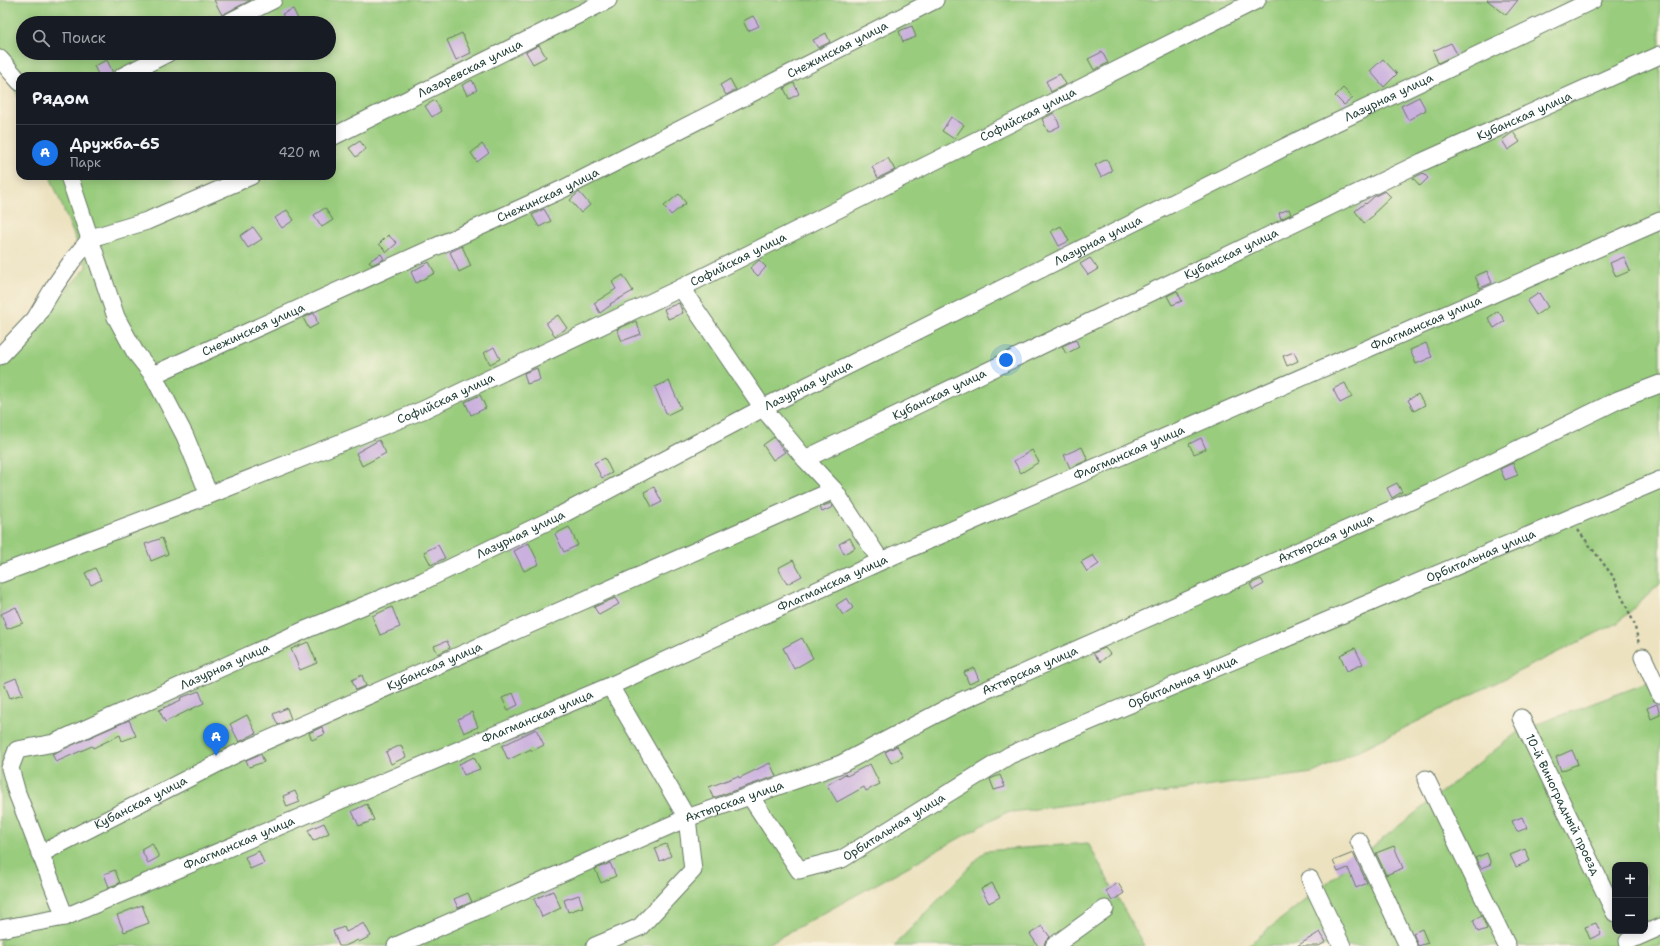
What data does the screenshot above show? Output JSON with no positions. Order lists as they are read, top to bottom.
{
  "streets": {
    "lane": [
      "Снежинская улица",
      "Лазаревская улица",
      "Лазурная улица",
      "Софийская улица",
      "Кубанская улица",
      "Флагманская улица",
      "Ахтырская улица",
      "Орбитальная улица",
      "10-й Виноградный проезд"
    ]
  },
  "crossings": [
    ["Лазурная улица", "Кубанская улица"],
    ["Ахтырская улица", "Орбитальная улица"]
  ],
  "page": {
    "search": "Поиск",
    "heading": "Рядом",
    "list": [
      {
        "mark": "A",
        "name": "Дружба-65",
        "note": "Парк",
        "value": "420 m"
      }
    ],
    "pins": "A",
    "map_buttons": ["+", "−"]
  }
}
